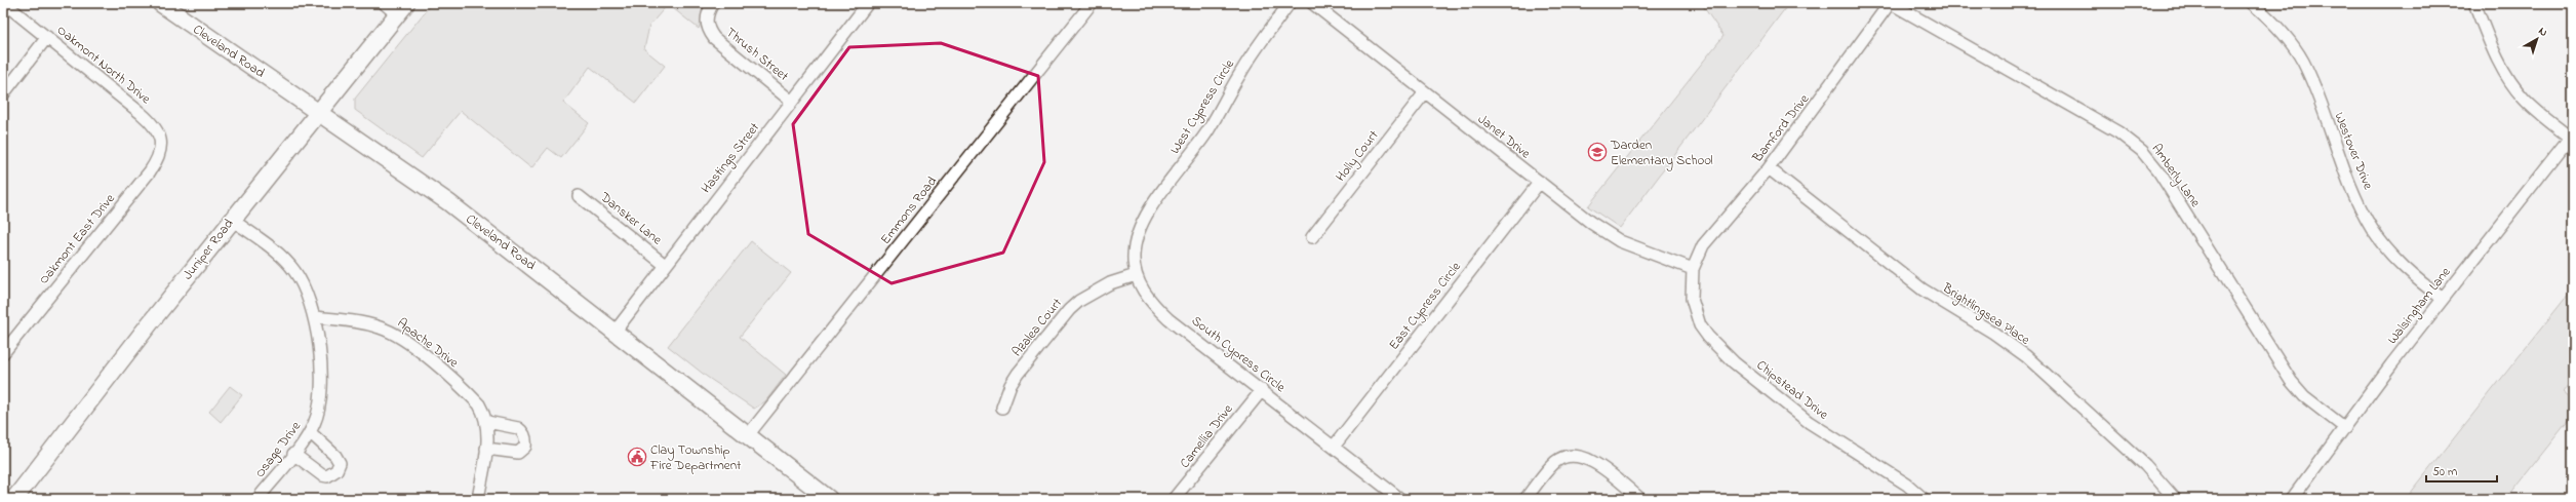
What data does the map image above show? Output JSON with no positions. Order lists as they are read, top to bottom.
{
  "streets": {
    "main road": ["Cleveland Road", "Juniper Road"],
    "street": [
      "Thrush Street",
      "Oakmont North Drive",
      "West Cypress Circle",
      "Bamford Drive",
      "Janet Drive",
      "Westover Drive",
      "Holly Court",
      "Hastings Street",
      "Amberly Lane",
      "Emmons Road",
      "Dansker Lane",
      "Oakmont East Drive",
      "East Cypress Circle",
      "Walsingham Lane",
      "Brightlingsea Place",
      "Azalea Court",
      "Apache Drive",
      "South Cypress Circle",
      "Chipstead Drive",
      "Camellia Drive",
      "Osage Drive"
    ]
  },
  "crossings": [
    ["Cleveland Road", "Hastings Street"],
    ["Cleveland Road", "Emmons Road"],
    ["Cleveland Road", "Juniper Road"],
    ["Thrush Street", "Hastings Street"],
    ["Oakmont North Drive", "Oakmont East Drive"],
    ["West Cypress Circle", "Azalea Court"],
    ["West Cypress Circle", "South Cypress Circle"],
    ["Bamford Drive", "Janet Drive"],
    ["Bamford Drive", "Amberly Lane"],
    ["Bamford Drive", "Brightlingsea Place"],
    ["Bamford Drive", "Chipstead Drive"],
    ["Janet Drive", "Holly Court"],
    ["Janet Drive", "East Cypress Circle"],
    ["Janet Drive", "Chipstead Drive"],
    ["Westover Drive", "Walsingham Lane"],
    ["Hastings Street", "Dansker Lane"],
    ["Amberly Lane", "Walsingham Lane"],
    ["East Cypress Circle", "South Cypress Circle"],
    ["Azalea Court", "South Cypress Circle"],
    ["Apache Drive", "Osage Drive"],
    ["South Cypress Circle", "Camellia Drive"]
  ],
  "places": {
    "school or university": ["Darden Elementary School"],
    "public building": ["Clay Township Fire Department"]
  },
  "scale_bar": "50 m",
  "north": "top right"
}
